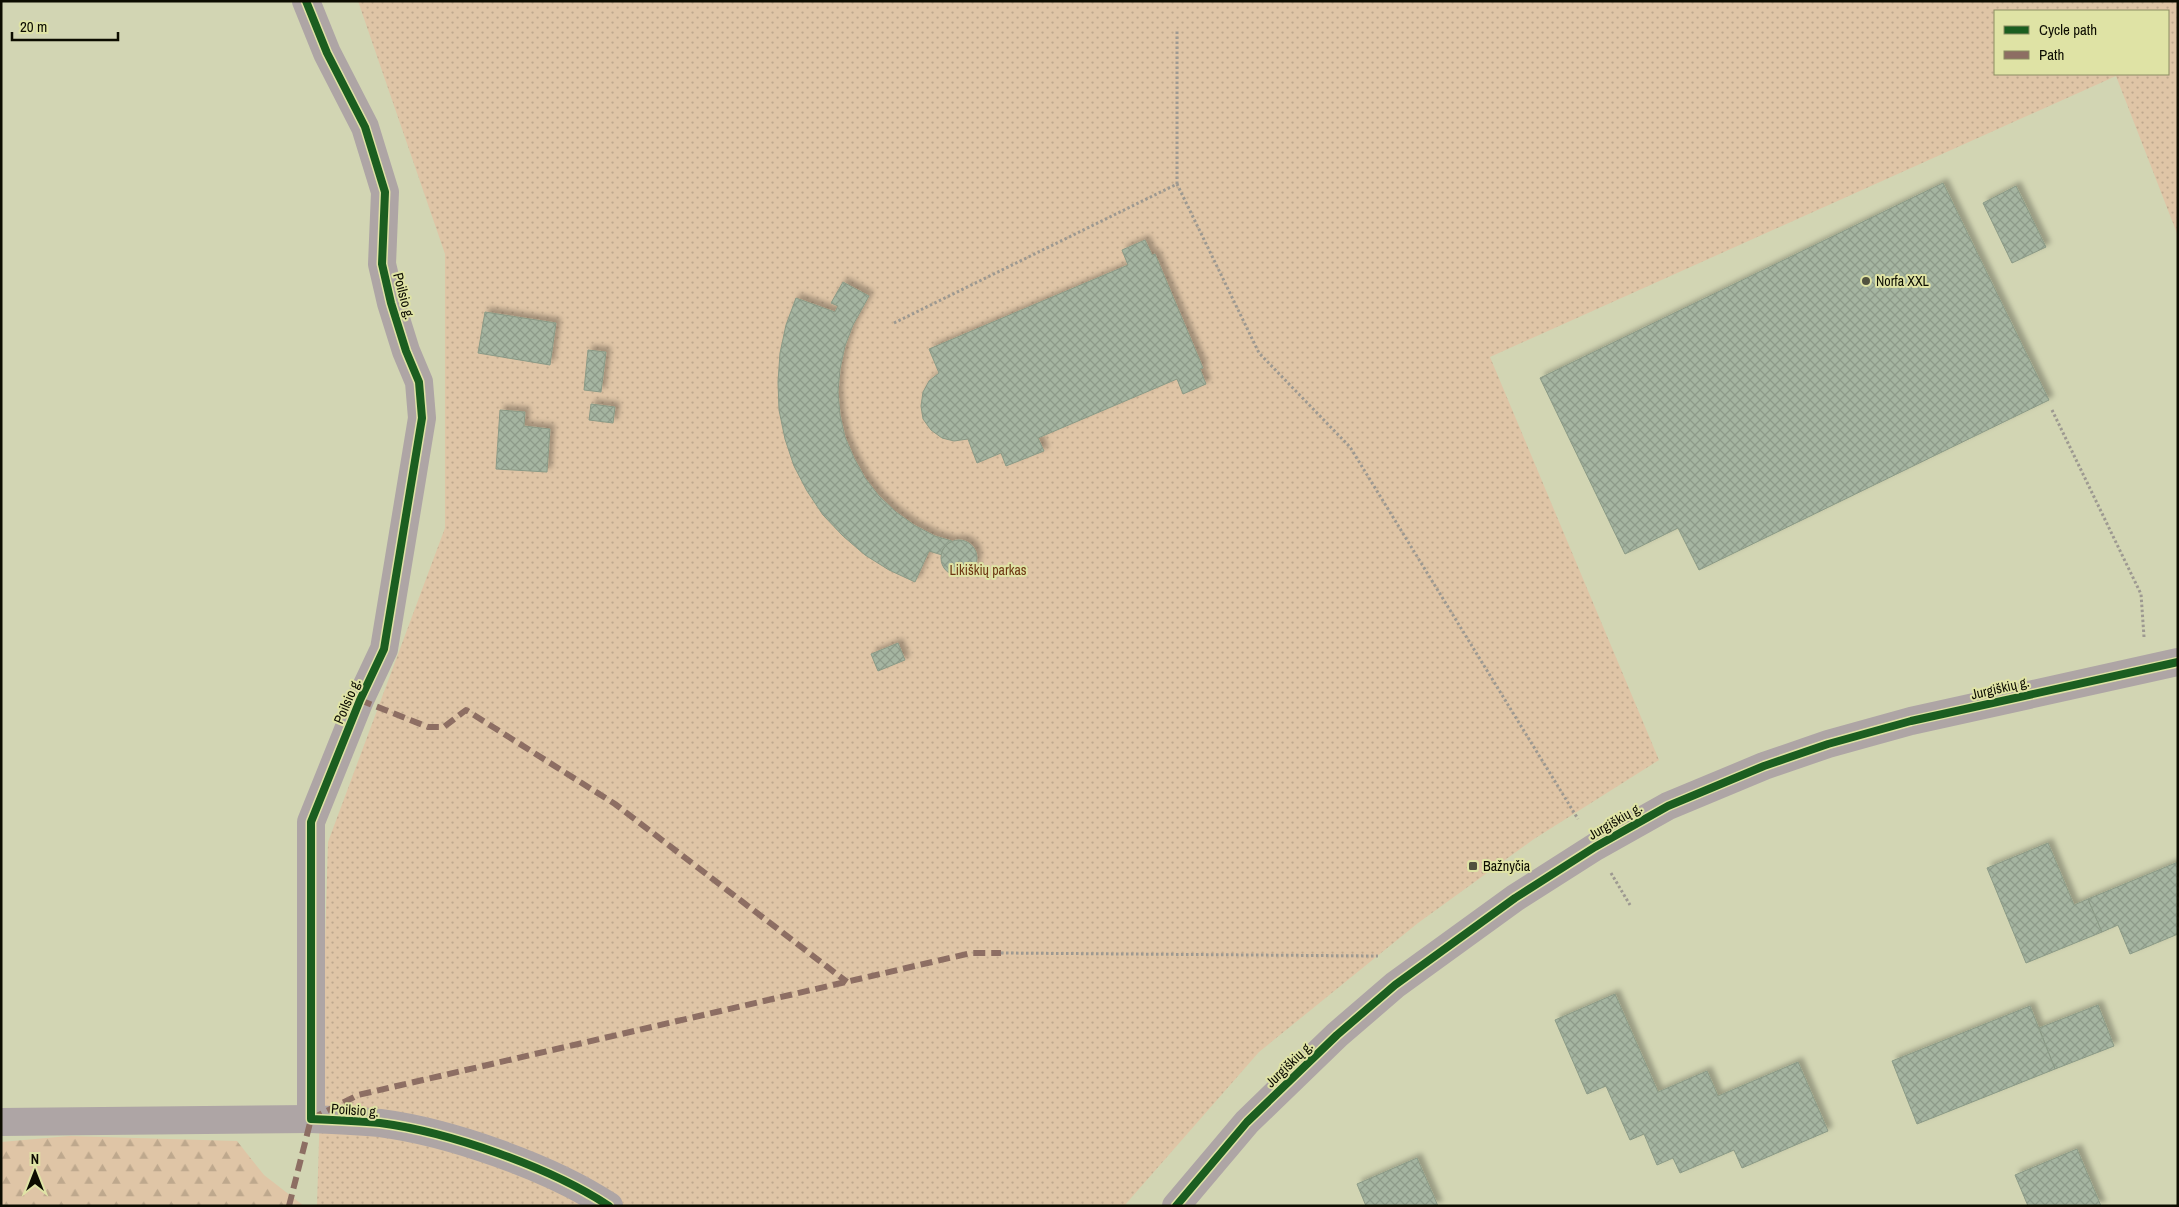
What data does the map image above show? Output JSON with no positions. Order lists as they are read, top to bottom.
{
  "streets": {
    "street": ["Poilsio g.", "Jurgiškių g."]
  },
  "parks": ["Likiškių parkas"],
  "places": {
    "other": ["Norfa XXL"],
    "transit": ["Bažnyčia"]
  },
  "legend": ["Cycle path", "Path"],
  "scale_bar": "20 m",
  "north": "top"
}
